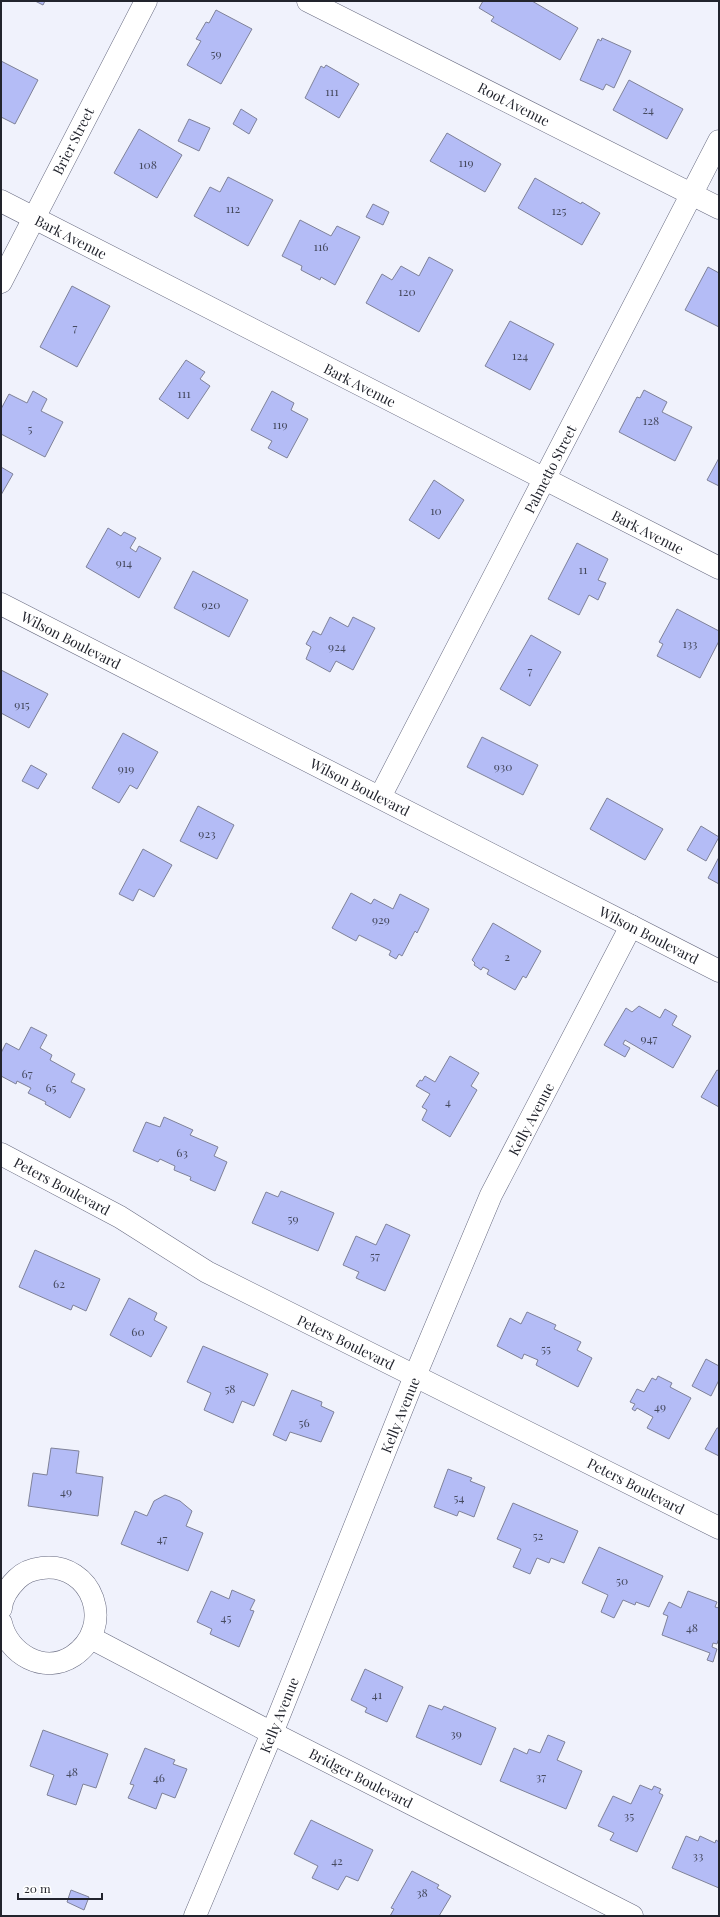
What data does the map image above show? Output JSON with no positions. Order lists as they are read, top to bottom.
{
  "streets": {
    "street": [
      "Root Avenue",
      "Brier Street",
      "Bark Avenue",
      "Palmetto Street",
      "Wilson Boulevard",
      "Kelly Avenue",
      "Peters Boulevard",
      "Bridger Boulevard"
    ]
  },
  "crossings": [
    ["Root Avenue", "Palmetto Street"],
    ["Brier Street", "Bark Avenue"],
    ["Bark Avenue", "Palmetto Street"],
    ["Palmetto Street", "Wilson Boulevard"],
    ["Wilson Boulevard", "Kelly Avenue"],
    ["Kelly Avenue", "Peters Boulevard"],
    ["Kelly Avenue", "Bridger Boulevard"]
  ],
  "house_numbers": [
    "59",
    "111",
    "24",
    "119",
    "108",
    "112",
    "125",
    "116",
    "120",
    "7",
    "124",
    "111",
    "128",
    "119",
    "5",
    "10",
    "914",
    "11",
    "920",
    "133",
    "924",
    "7",
    "915",
    "930",
    "919",
    "923",
    "929",
    "2",
    "947",
    "67",
    "65",
    "4",
    "63",
    "59",
    "57",
    "62",
    "60",
    "55",
    "58",
    "49",
    "56",
    "49",
    "54",
    "52",
    "47",
    "50",
    "45",
    "48",
    "41",
    "39",
    "48",
    "37",
    "46",
    "35",
    "33",
    "42",
    "38"
  ],
  "scale_bar": "20 m"
}
